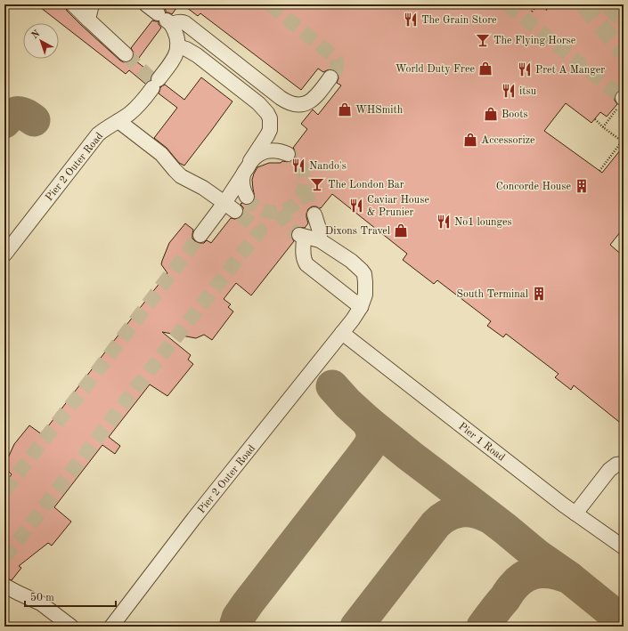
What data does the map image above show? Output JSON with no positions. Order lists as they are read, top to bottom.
{
  "streets": {
    "lane": ["Pier 2 Outer Road", "Pier 1 Road"]
  },
  "crossings": [
    ["Pier 2 Outer Road", "Pier 1 Road"]
  ],
  "places": {
    "restaurant": [
      "The Grain Store",
      "Pret A Manger",
      "itsu",
      "Nando's",
      "Caviar House & Prunier",
      "No1 lounges"
    ],
    "bar": ["The Flying Horse", "The London Bar"],
    "shop": [
      "World Duty Free",
      "WHSmith",
      "Boots",
      "Accessorize",
      "Dixons Travel"
    ],
    "building": ["Concorde House", "South Terminal"]
  },
  "scale_bar": "50 m",
  "north": "top left"
}
